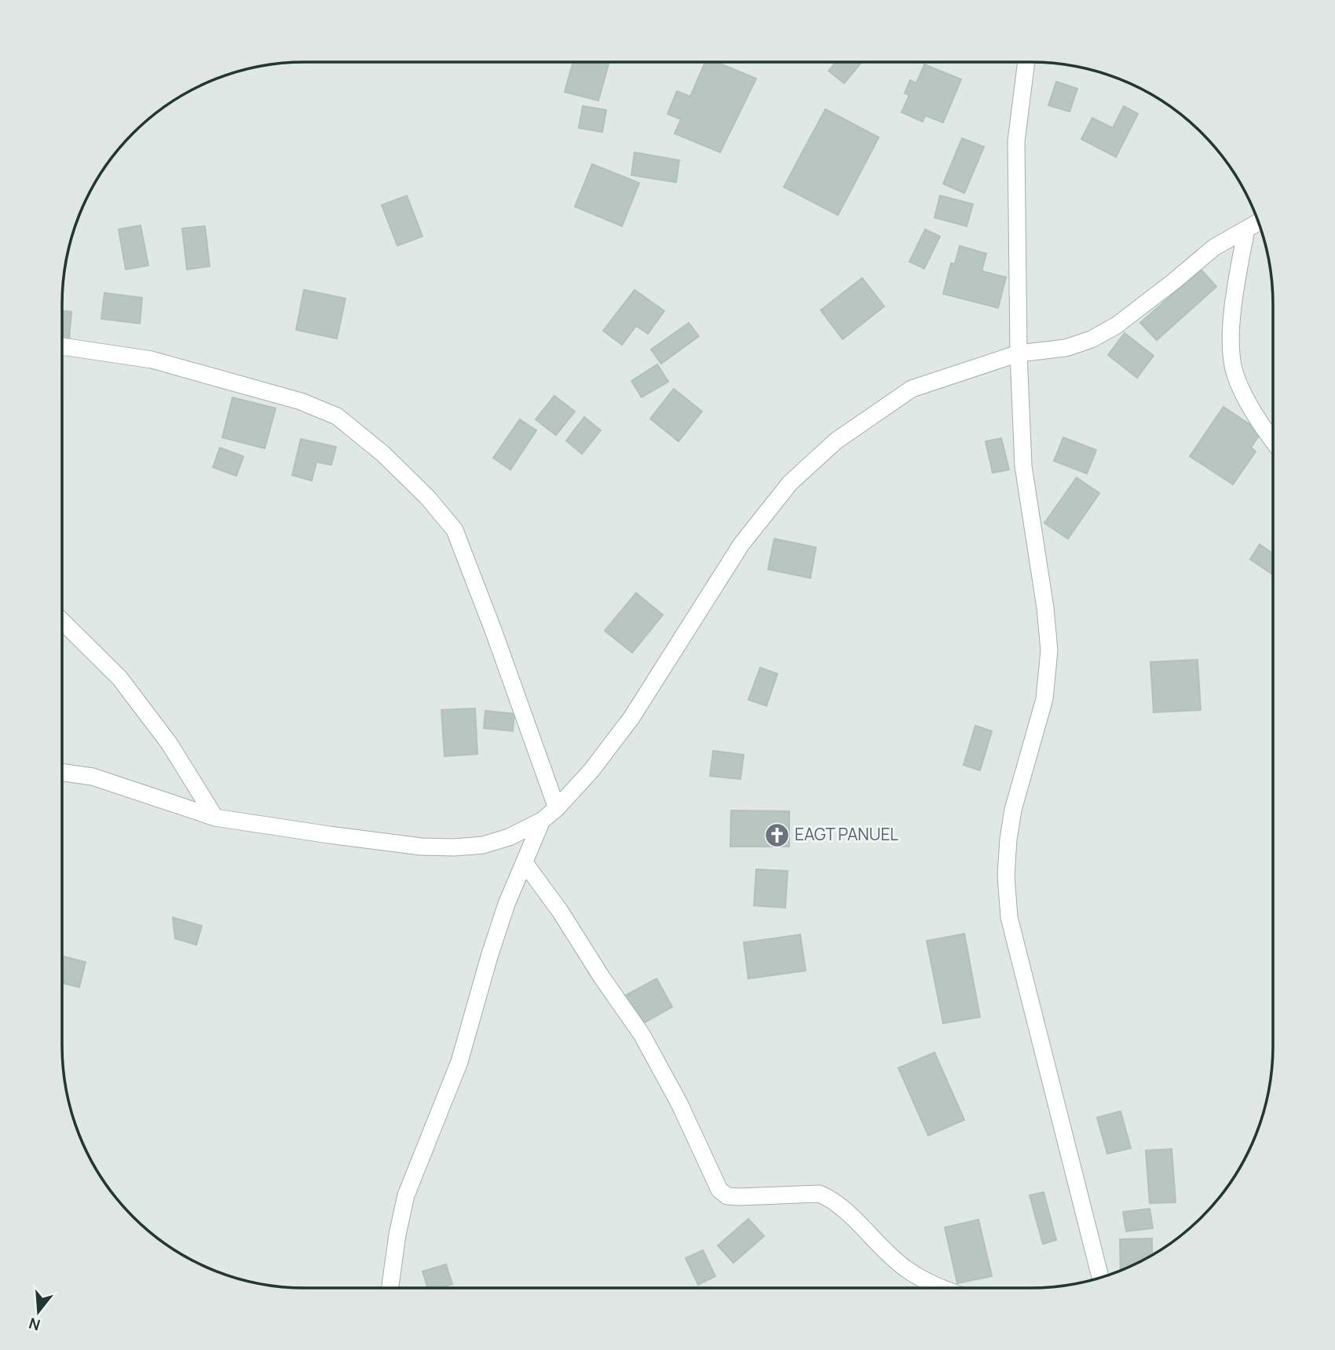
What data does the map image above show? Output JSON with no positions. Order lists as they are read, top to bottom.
{
  "places": {
    "church": ["EAGT PANUEL"]
  },
  "north": "bottom"
}
